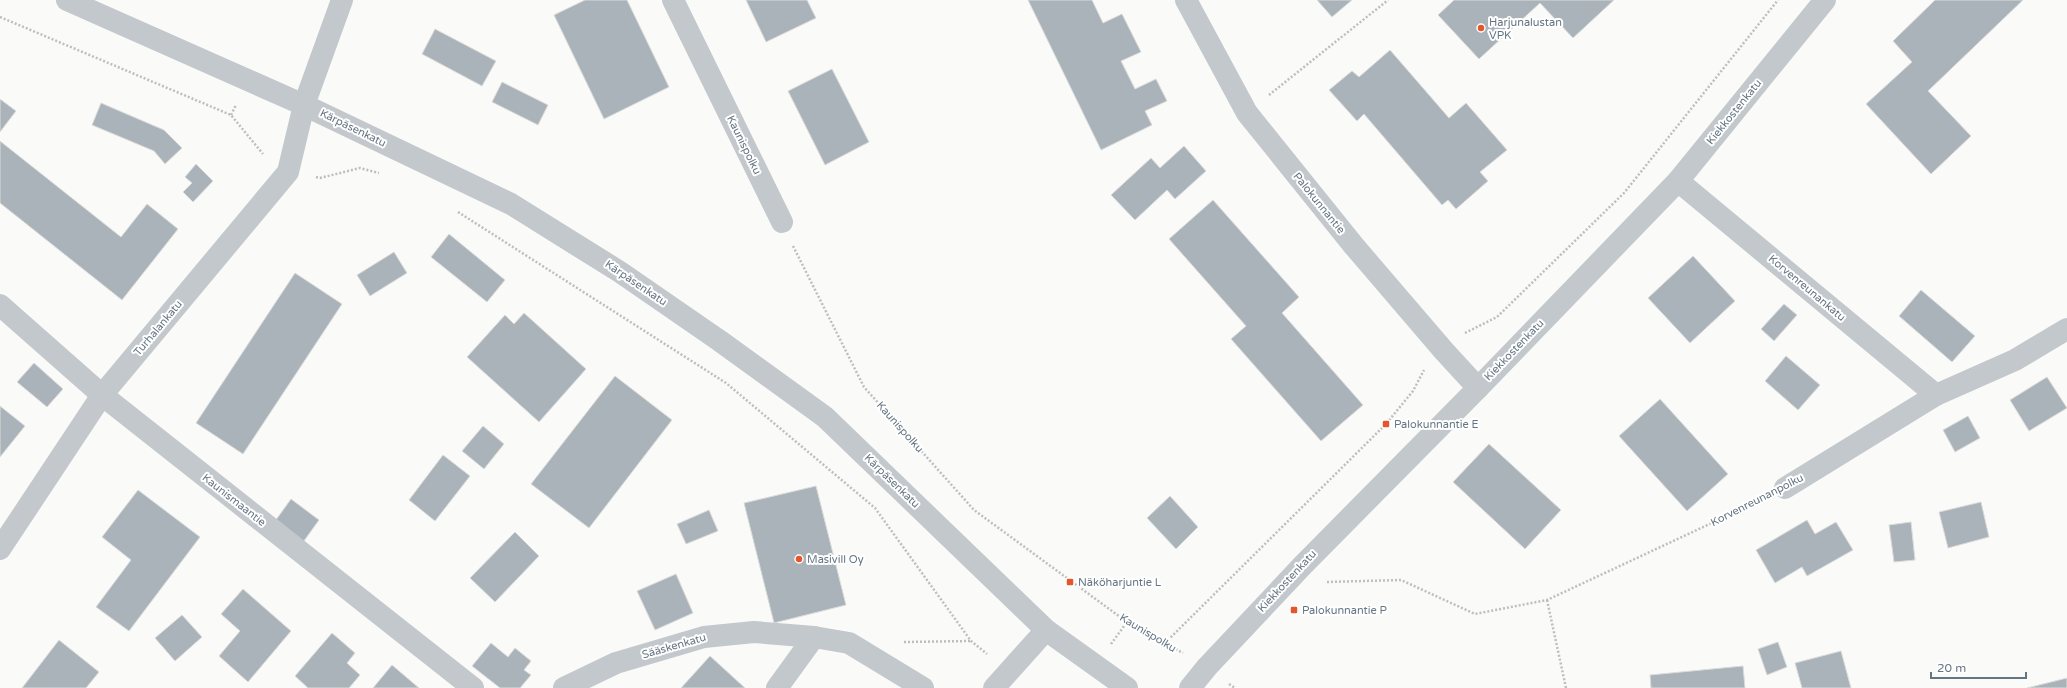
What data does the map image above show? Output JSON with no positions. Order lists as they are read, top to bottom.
{
  "streets": {
    "street": [
      "Kiekkostenkatu",
      "Kärpäsenkatu",
      "Kaunispolku",
      "Palokunnantie",
      "Korvenreunankatu",
      "Turhalankatu",
      "Kaunismaantie",
      "Korvenreunanpolku",
      "Sääskenkatu"
    ]
  },
  "crossings": [
    ["Kiekkostenkatu", "Kaunispolku"],
    ["Kiekkostenkatu", "Palokunnantie"],
    ["Kiekkostenkatu", "Korvenreunankatu"],
    ["Kärpäsenkatu", "Turhalankatu"],
    ["Korvenreunankatu", "Korvenreunanpolku"],
    ["Turhalankatu", "Kaunismaantie"]
  ],
  "places": {
    "other": ["Harjunalustan VPK", "Masivill Oy"],
    "transit": ["Palokunnantie E", "Näköharjuntie L", "Palokunnantie P"]
  },
  "scale_bar": "20 m"
}
